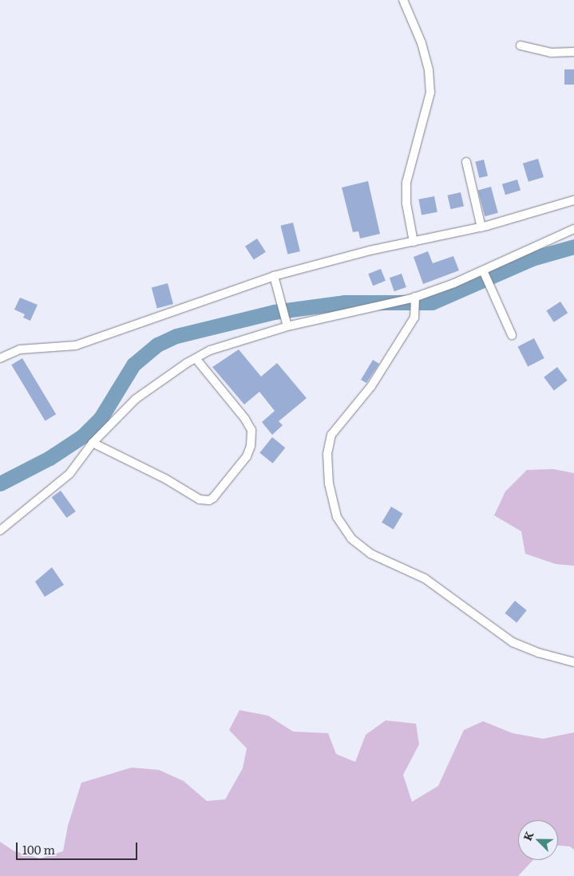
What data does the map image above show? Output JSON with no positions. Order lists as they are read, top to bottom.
{
  "scale_bar": "100 m",
  "north": "top left"
}
